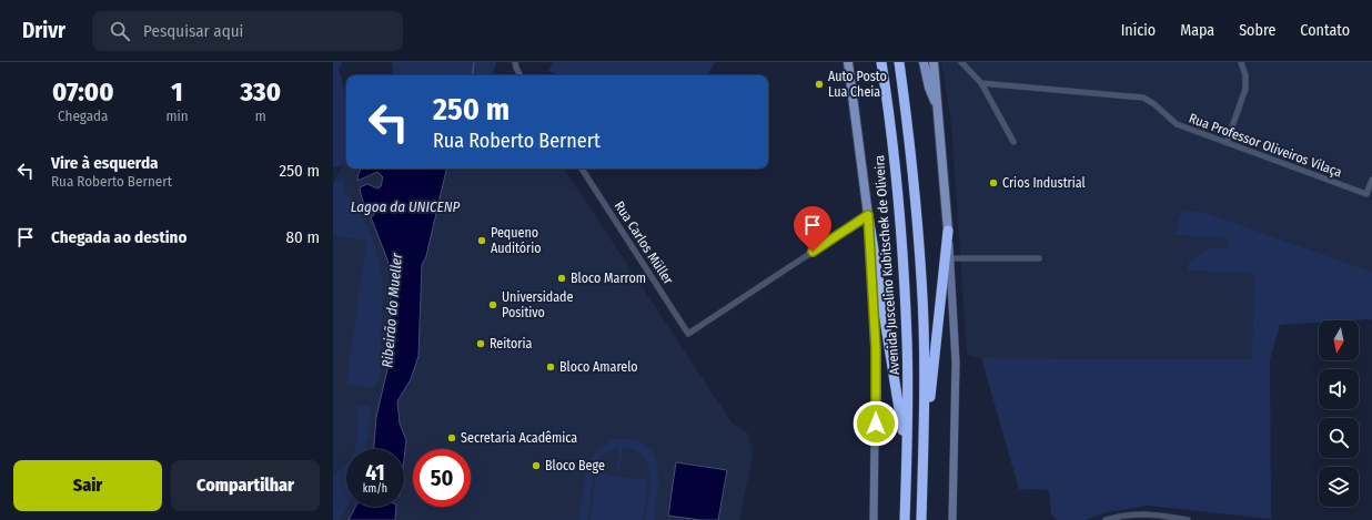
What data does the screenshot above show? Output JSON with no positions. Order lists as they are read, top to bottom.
{
  "streets": {
    "highway": ["Avenida Juscelino Kubitschek de Oliveira"],
    "street": ["Rua Professor Oliveiros Vilaça", "Rua Carlos Müller"]
  },
  "water": ["Lagoa da UNICENP", "Ribeirão do Mueller"],
  "places": [
    "Auto Posto Lua Cheia",
    "Crios Industrial",
    "Pequeno Auditório",
    "Bloco Marrom",
    "Universidade Positivo",
    "Reitoria",
    "Bloco Amarelo",
    "Secretaria Acadêmica",
    "Bloco Bege"
  ],
  "north": "bottom",
  "page": {
    "header": "Drivr",
    "search": "Pesquisar aqui",
    "nav": [
      "Início",
      "Mapa",
      "Sobre",
      "Contato"
    ],
    "eta": [
      "07:00",
      "Chegada",
      "1",
      "min",
      "330",
      "m"
    ],
    "turn": ["250 m", "Rua Roberto Bernert"],
    "list": [
      {
        "name": "Vire à esquerda",
        "note": "Rua Roberto Bernert",
        "value": "250 m"
      },
      {
        "name": "Chegada ao destino",
        "value": "80 m"
      }
    ],
    "speed": "41 km/h",
    "limit": "50",
    "buttons": ["Sair", "Compartilhar"]
  }
}
